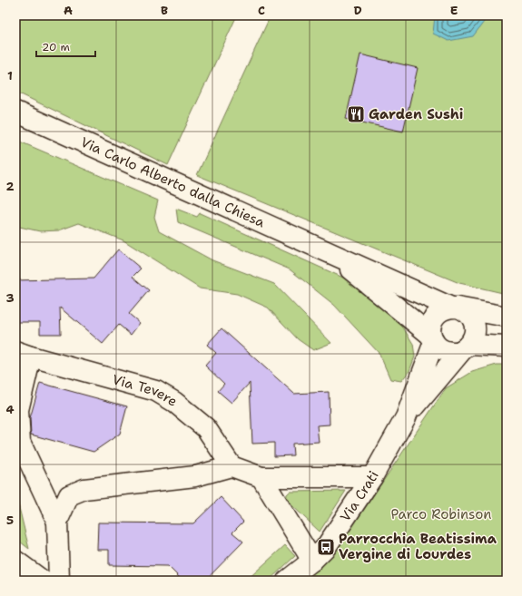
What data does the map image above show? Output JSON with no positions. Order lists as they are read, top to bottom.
{
  "streets": {
    "street": ["Via Carlo Alberto dalla Chiesa", "Via Tevere", "Via Crati"]
  },
  "crossings": [
    ["Via Carlo Alberto dalla Chiesa", "Via Crati"]
  ],
  "parks": ["Parco Robinson"],
  "places": {
    "restaurant": ["Garden Sushi"],
    "bus stop": ["Parrocchia Beatissima Vergine di Lourdes"]
  },
  "scale_bar": "20 m",
  "grid": {
    "columns": [
      "A",
      "B",
      "C",
      "D",
      "E"
    ],
    "rows": [
      "1",
      "2",
      "3",
      "4",
      "5"
    ]
  }
}
